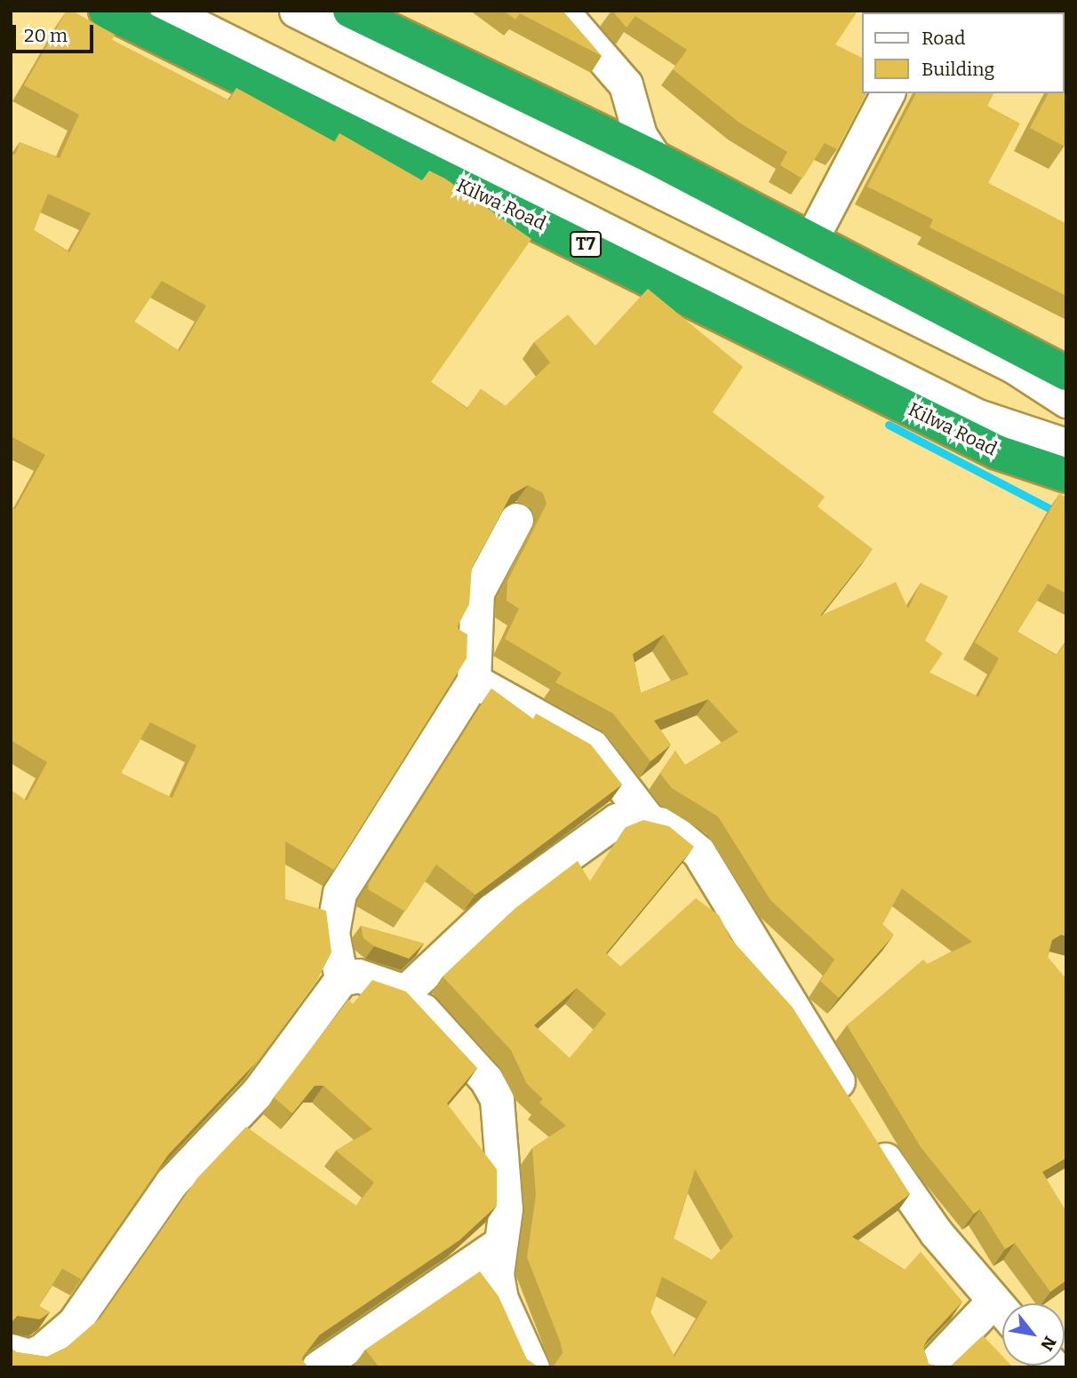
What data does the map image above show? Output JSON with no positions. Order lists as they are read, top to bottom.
{
  "streets": {
    "highway": ["Kilwa Road", "T7"]
  },
  "legend": ["Road", "Building"],
  "scale_bar": "20 m",
  "north": "bottom right"
}
